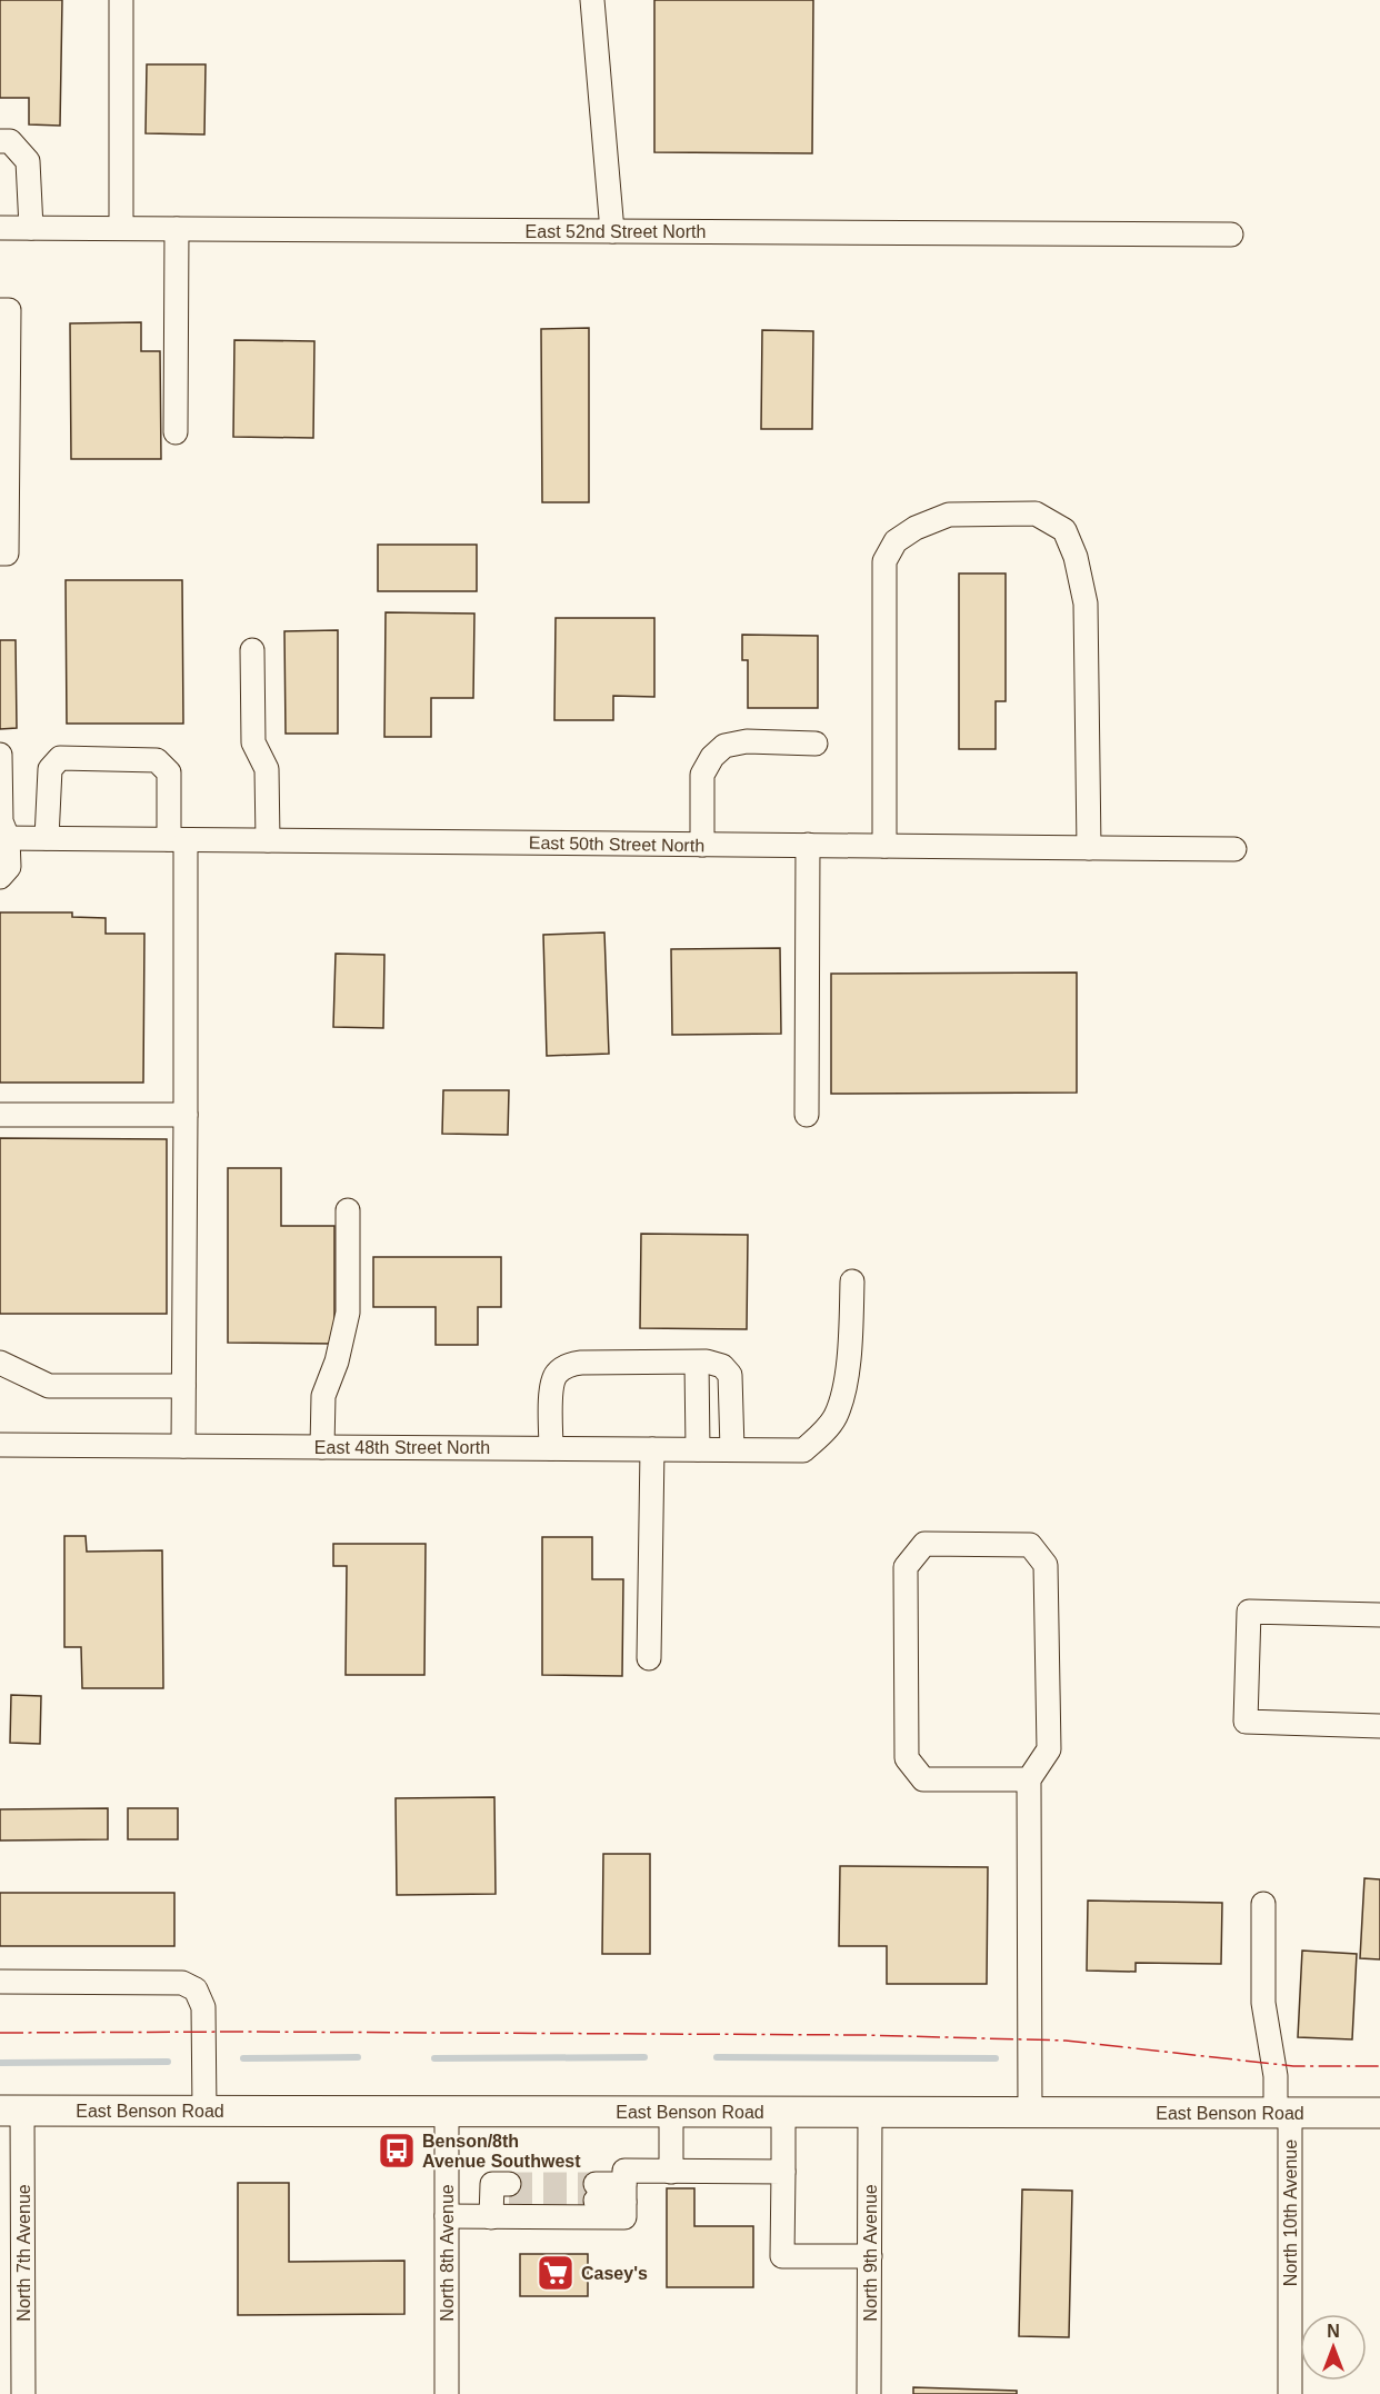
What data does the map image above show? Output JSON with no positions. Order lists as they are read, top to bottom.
{
  "streets": {
    "main road": ["East Benson Road"],
    "street": [
      "East 52nd Street North",
      "East 50th Street North",
      "East 48th Street North",
      "North 10th Avenue",
      "North 7th Avenue",
      "North 8th Avenue",
      "North 9th Avenue"
    ]
  },
  "crossings": [
    ["East Benson Road", "North 10th Avenue"],
    ["East Benson Road", "North 7th Avenue"],
    ["East Benson Road", "North 8th Avenue"],
    ["East Benson Road", "North 9th Avenue"]
  ],
  "places": {
    "bus stop": ["Benson/8th Avenue Southwest"],
    "supermarket": ["Casey's"]
  },
  "north": "top"
}
